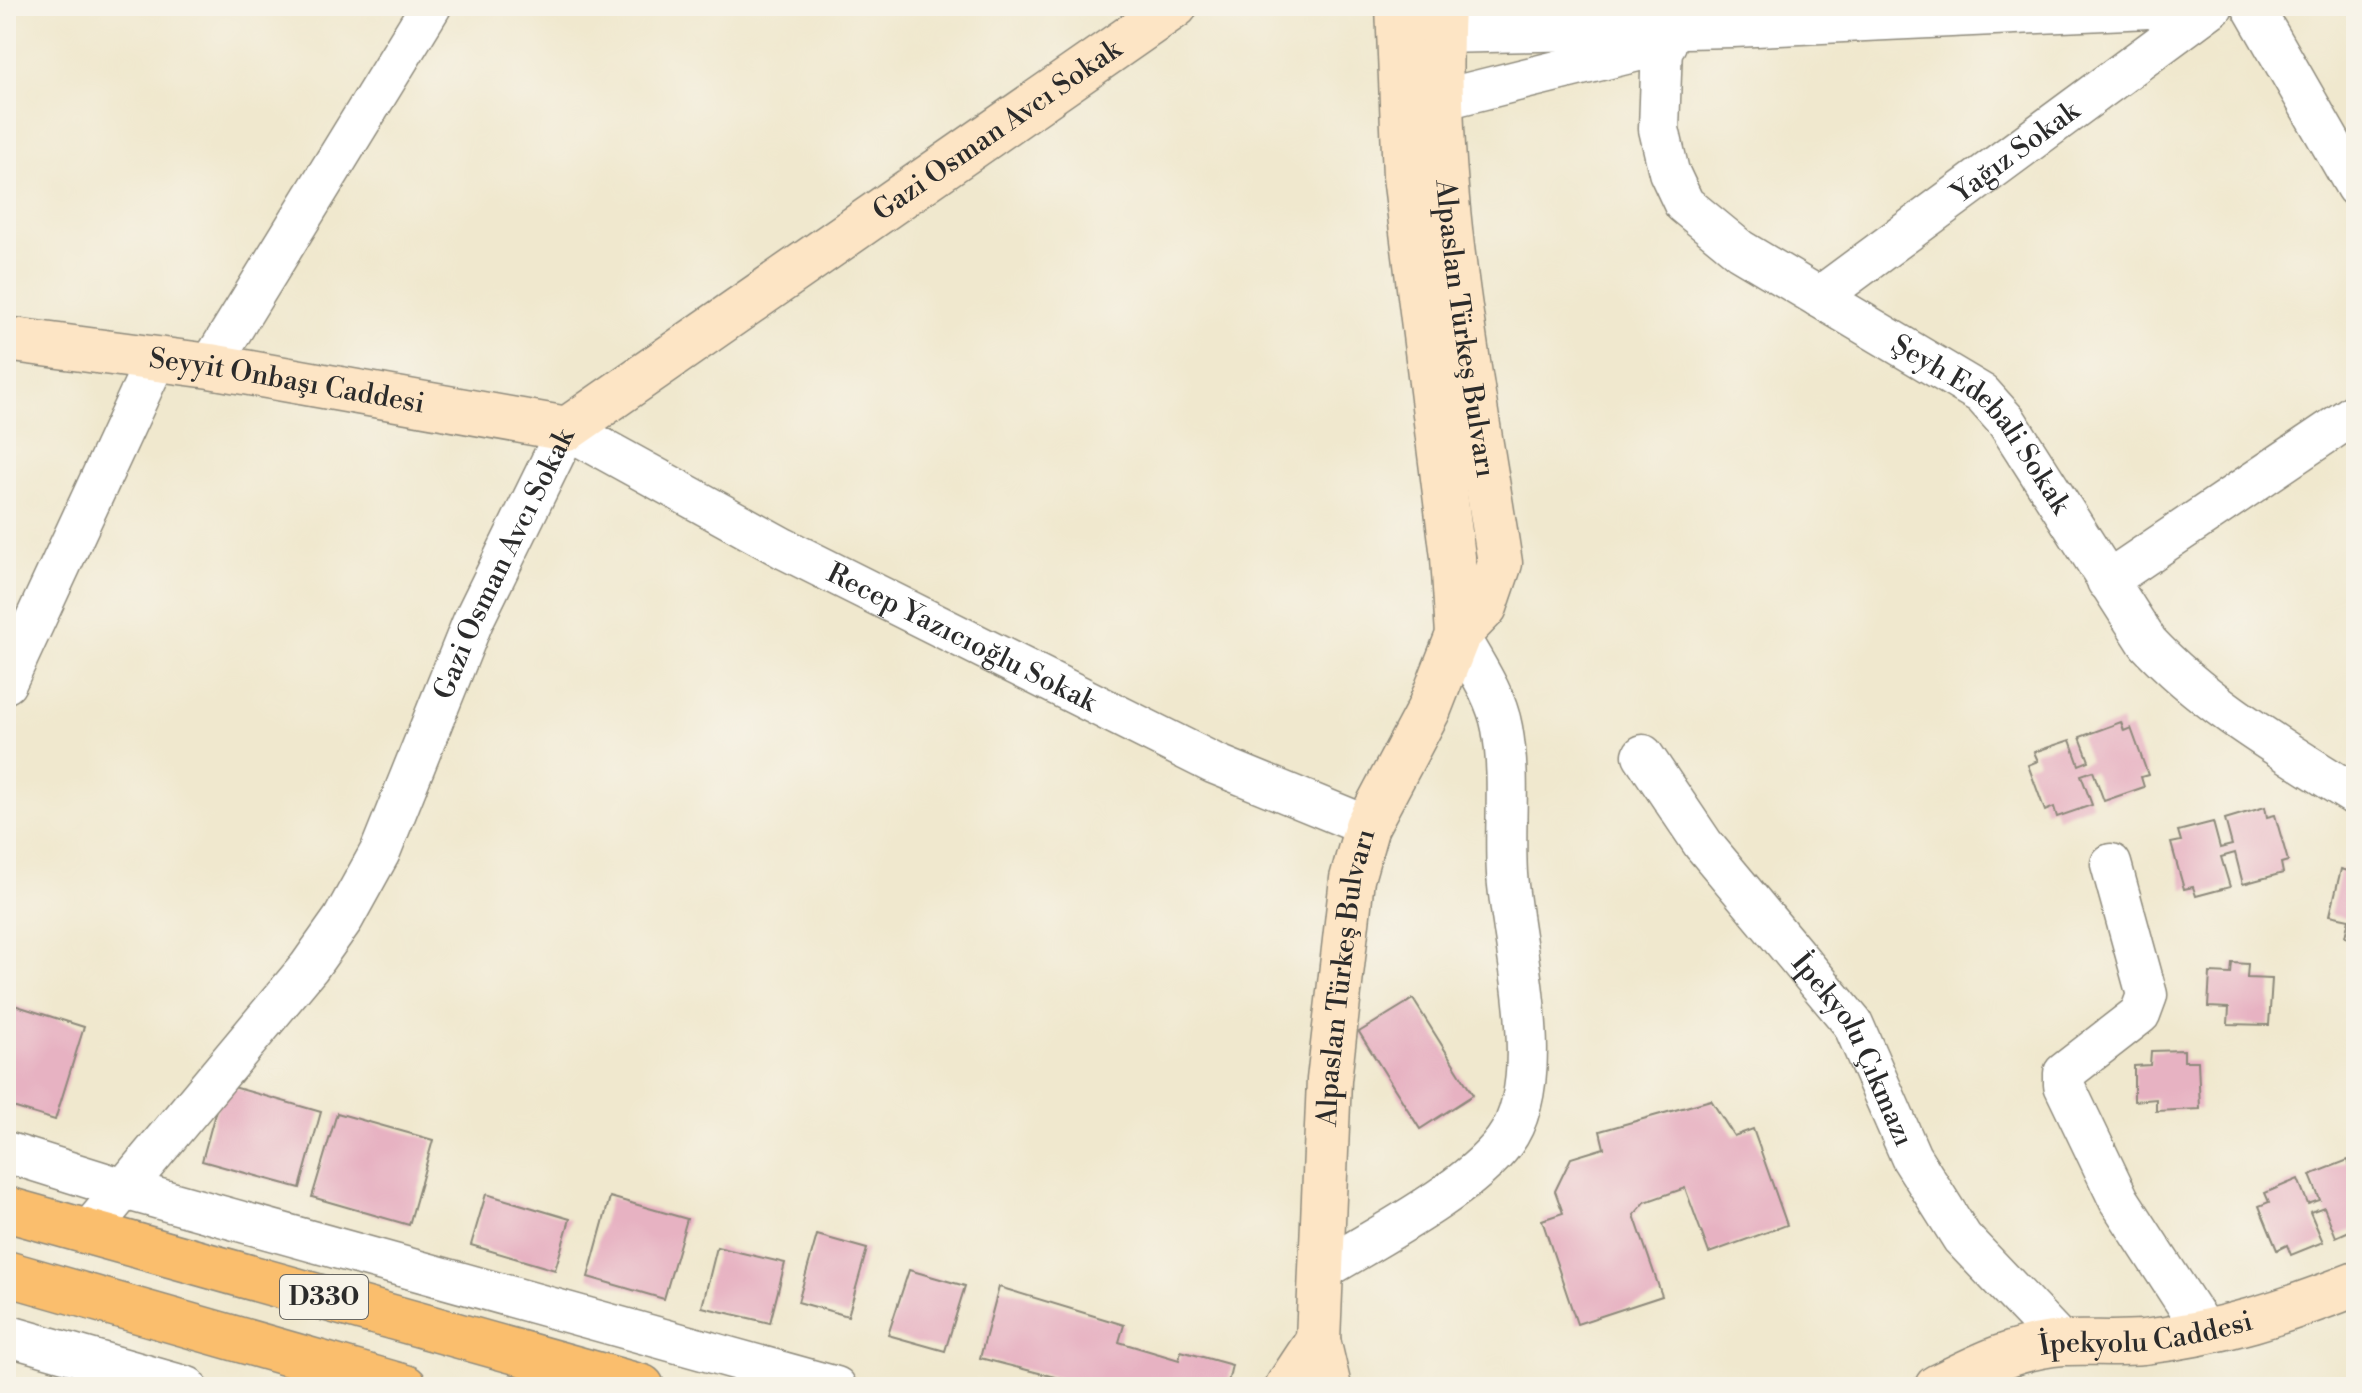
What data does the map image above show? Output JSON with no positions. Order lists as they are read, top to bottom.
{
  "streets": {
    "highway": ["D330"],
    "street": [
      "Gazi Osman Avcı Sokak",
      "Yağız Sokak",
      "Alpaslan Türkeş Bulvarı",
      "Seyyit Onbaşı Caddesi",
      "Şeyh Edebali Sokak",
      "Recep Yazıcıoğlu Sokak",
      "İpekyolu Çıkmazı",
      "İpekyolu Caddesi"
    ]
  },
  "crossings": [
    ["Gazi Osman Avcı Sokak", "Seyyit Onbaşı Caddesi"],
    ["Gazi Osman Avcı Sokak", "Recep Yazıcıoğlu Sokak"],
    ["Gazi Osman Avcı Sokak", "D330"],
    ["Yağız Sokak", "Şeyh Edebali Sokak"],
    ["Alpaslan Türkeş Bulvarı", "Recep Yazıcıoğlu Sokak"],
    ["Seyyit Onbaşı Caddesi", "Recep Yazıcıoğlu Sokak"],
    ["İpekyolu Çıkmazı", "İpekyolu Caddesi"]
  ]
}
